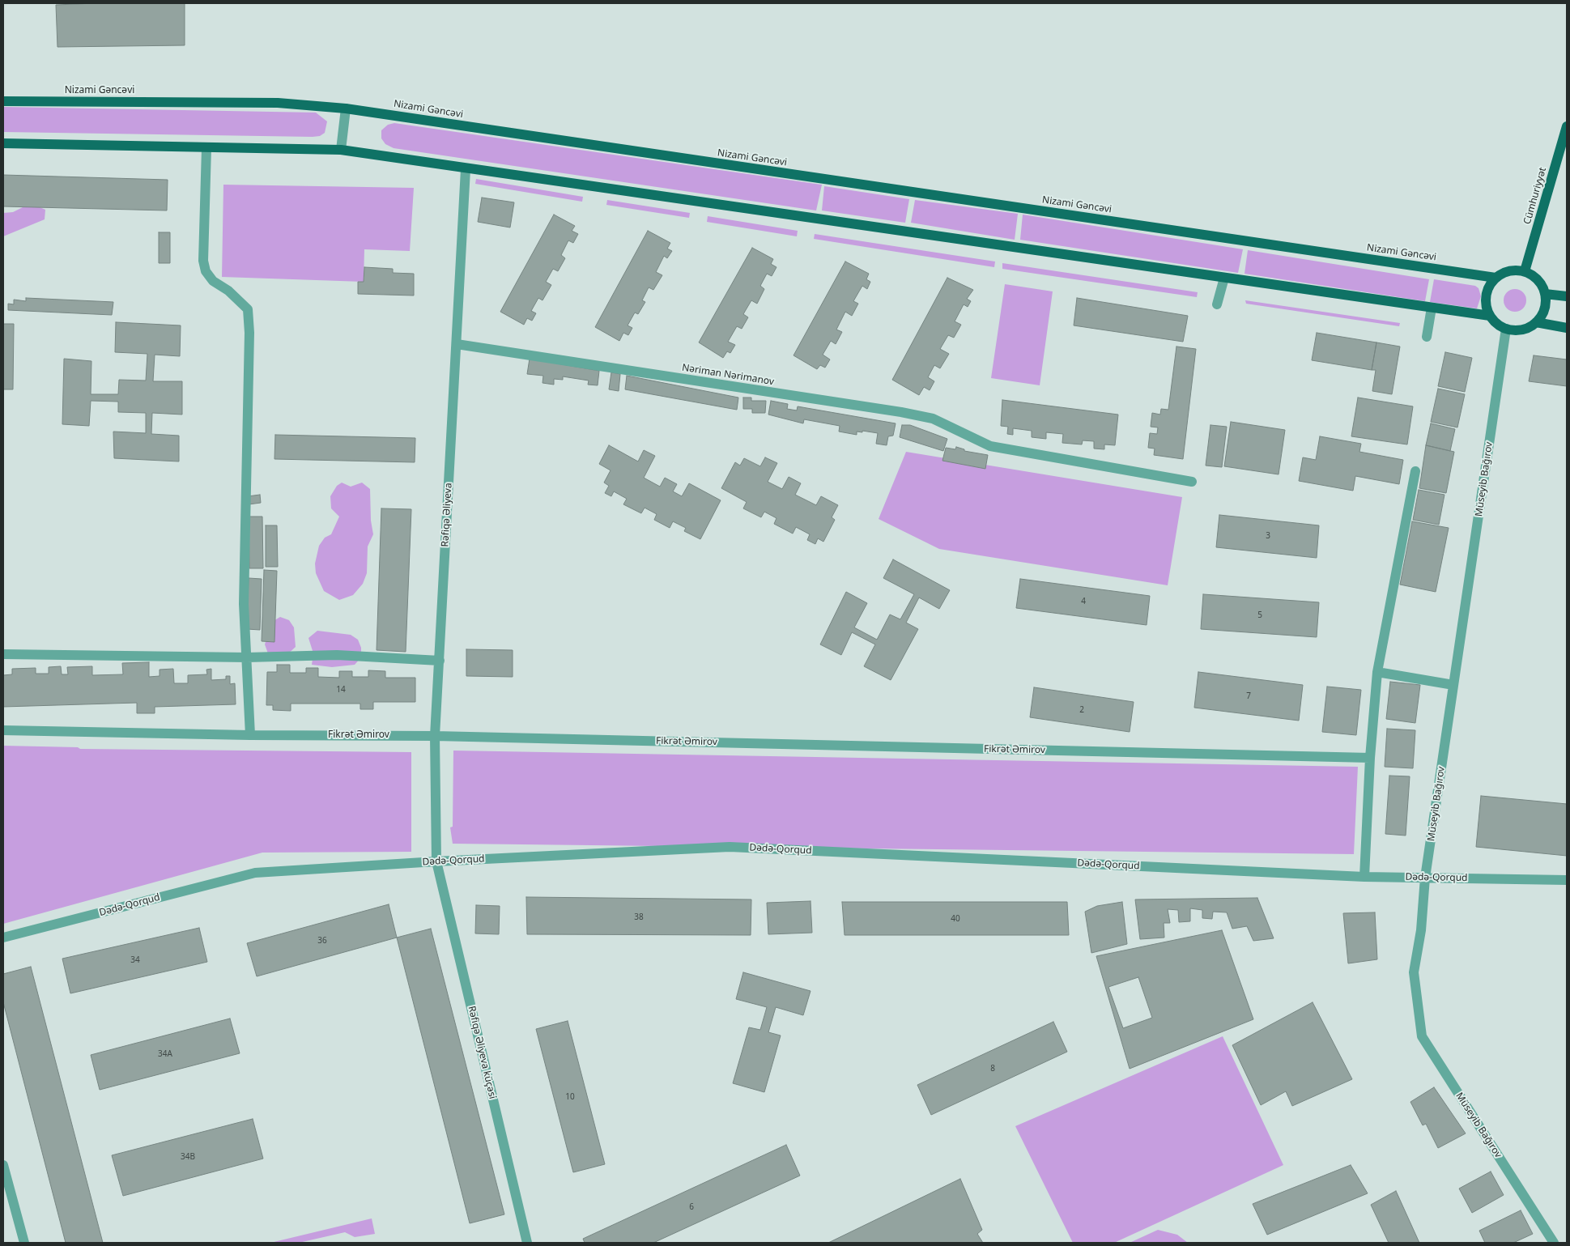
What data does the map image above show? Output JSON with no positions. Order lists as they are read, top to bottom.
{
  "streets": {
    "main road": ["Nizami Gəncəvi", "Cümhuriyyət"],
    "street": [
      "Nəriman Nərimanov",
      "Müseyib Bağırov",
      "Rəfiqə Əliyeva",
      "Fikrət Əmirov",
      "Dədə-Qorqud",
      "Rəfiqə Əliyeva küçəsi"
    ]
  },
  "crossings": [
    ["Nizami Gəncəvi", "Cümhuriyyət"],
    ["Nizami Gəncəvi", "Müseyib Bağırov"],
    ["Cümhuriyyət", "Müseyib Bağırov"],
    ["Nəriman Nərimanov", "Rəfiqə Əliyeva"],
    ["Müseyib Bağırov", "Dədə-Qorqud"],
    ["Rəfiqə Əliyeva", "Fikrət Əmirov"],
    ["Rəfiqə Əliyeva", "Dədə-Qorqud"],
    ["Rəfiqə Əliyeva", "Rəfiqə Əliyeva küçəsi"],
    ["Dədə-Qorqud", "Rəfiqə Əliyeva küçəsi"]
  ],
  "house_numbers": [
    "3",
    "4",
    "5",
    "14",
    "7",
    "2",
    "38",
    "40",
    "36",
    "34",
    "34A",
    "8",
    "10",
    "34B",
    "6"
  ]
}
